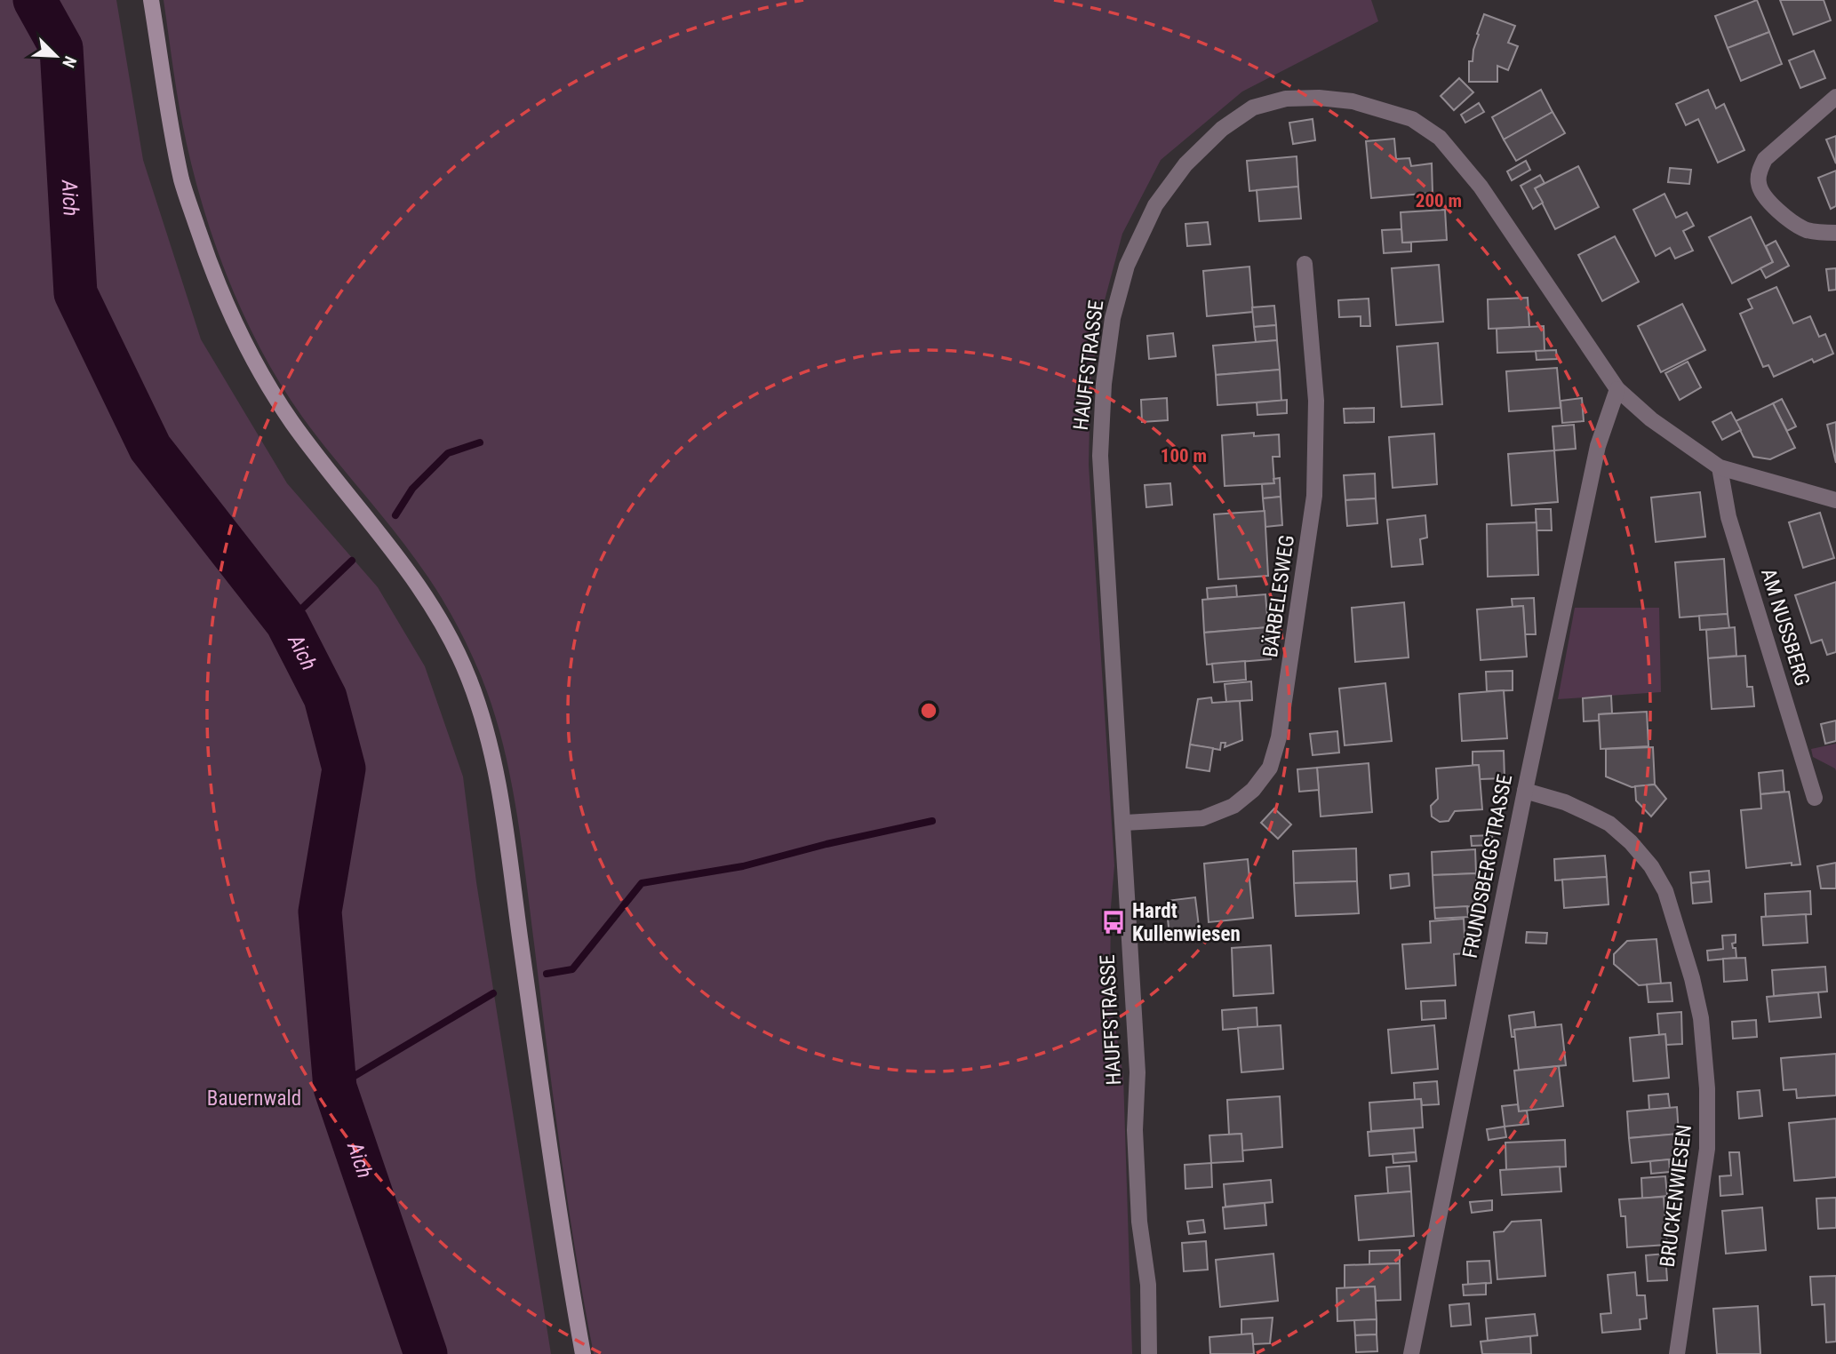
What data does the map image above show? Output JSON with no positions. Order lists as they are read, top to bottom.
{
  "streets": {
    "street": [
      "HAUFFSTRASSE",
      "BÄRBELESWEG",
      "AM NUSSBERG",
      "FRUNDSBERGSTRASSE",
      "BRUCKENWIESEN"
    ]
  },
  "crossings": [
    ["HAUFFSTRASSE", "BÄRBELESWEG"],
    ["HAUFFSTRASSE", "AM NUSSBERG"],
    ["HAUFFSTRASSE", "FRUNDSBERGSTRASSE"],
    ["FRUNDSBERGSTRASSE", "BRUCKENWIESEN"]
  ],
  "water": ["Aich"],
  "parks": ["Bauernwald"],
  "places": {
    "bus stop": ["Hardt Kullenwiesen"]
  },
  "north": "bottom right",
  "rings": ["200 m", "100 m"]
}
